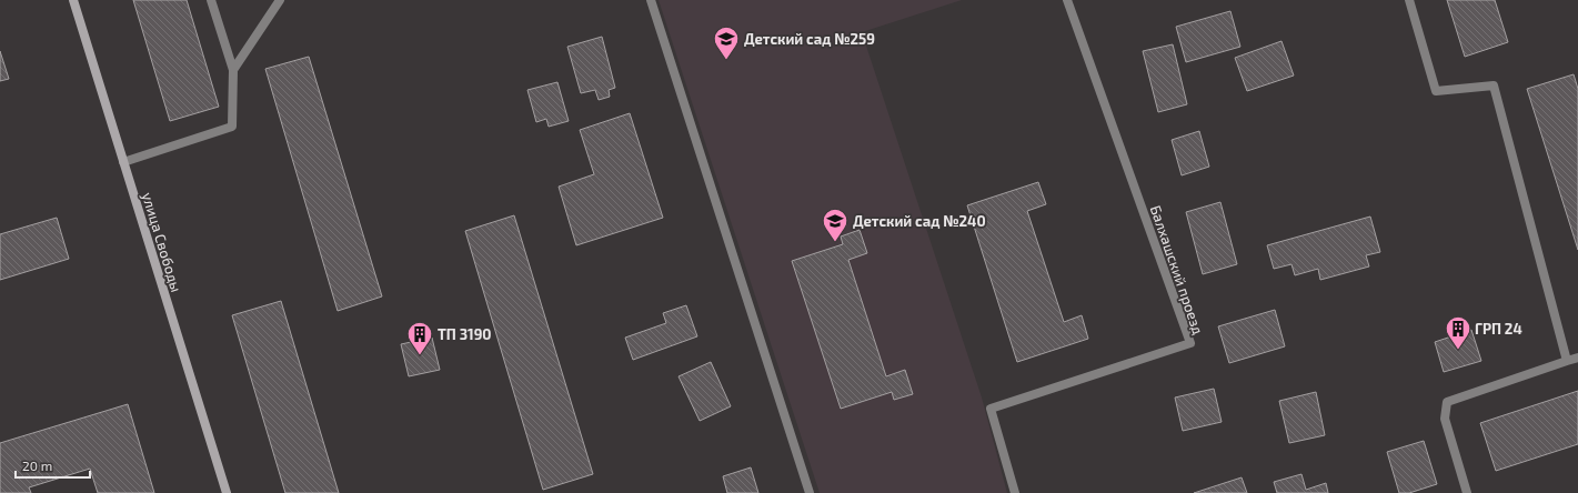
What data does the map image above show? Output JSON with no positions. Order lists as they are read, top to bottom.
{
  "streets": {
    "main road": ["улица Свободы"],
    "street": ["Балхашский проезд"]
  },
  "places": {
    "school or university": ["Детский сад №259", "Детский сад №240"],
    "building": ["ГРП 24", "ТП 3190"]
  },
  "scale_bar": "20 m"
}
